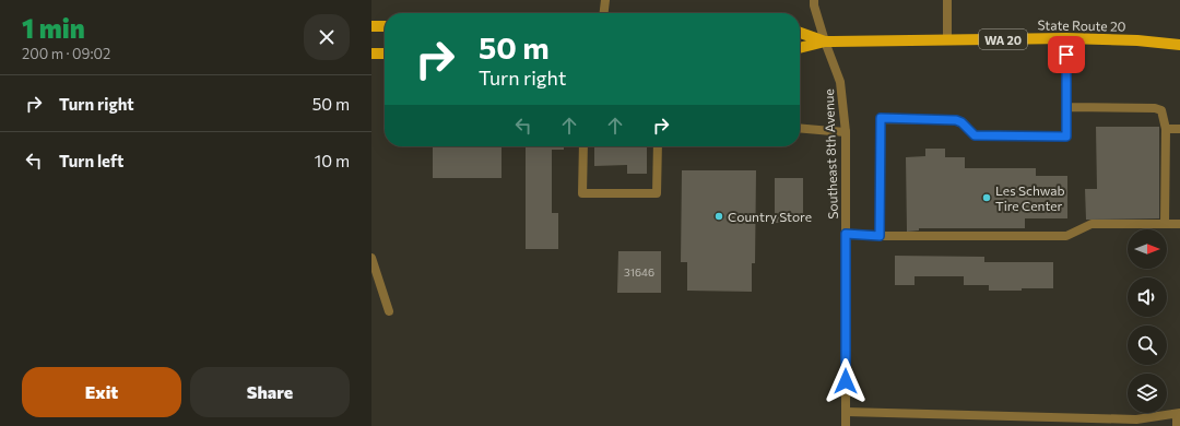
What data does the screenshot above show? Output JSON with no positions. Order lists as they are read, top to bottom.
{
  "streets": {
    "main road": ["State Route 20", "WA 20"],
    "street": ["Southeast 8th Avenue"]
  },
  "crossings": [
    ["State Route 20", "Southeast 8th Avenue"]
  ],
  "places": ["Les Schwab Tire Center", "Country Store"],
  "house_numbers": ["31646"],
  "north": "right",
  "page": {
    "heading": ["1 min", "200 m · 09:02"],
    "turn": ["50 m", "Turn right"],
    "list": [
      {
        "name": "Turn right",
        "value": "50 m"
      },
      {
        "name": "Turn left",
        "value": "10 m"
      }
    ],
    "buttons": ["Exit", "Share"]
  }
}
